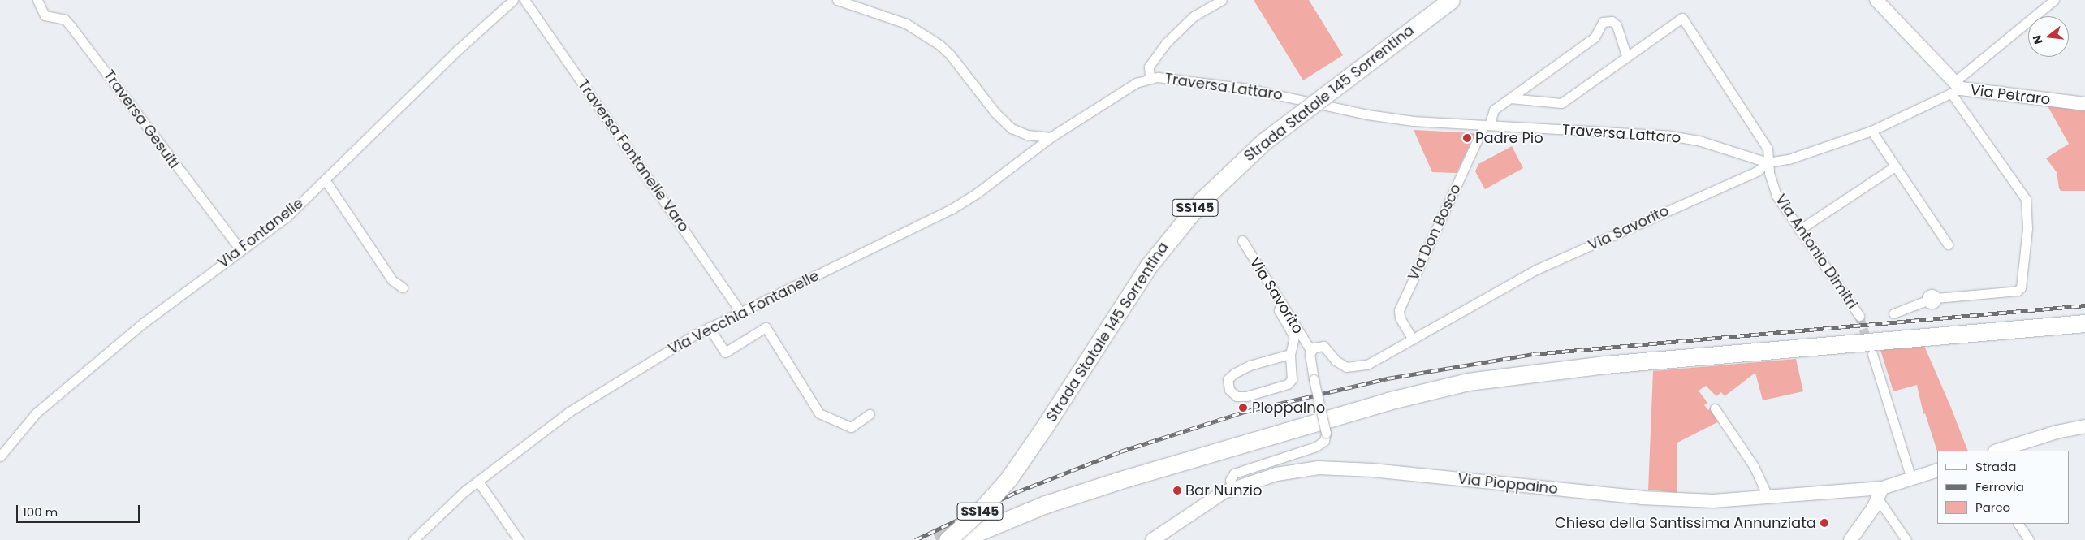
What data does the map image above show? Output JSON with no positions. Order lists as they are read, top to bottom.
{
  "streets": {
    "highway": ["Strada Statale 145 Sorrentina", "SS145"],
    "main road": ["Via Petraro", "Via Pioppaino"],
    "street": [
      "Traversa Lattaro",
      "Traversa Gesuiti",
      "Traversa Fontanelle Varo",
      "Via Savorito",
      "Via Don Bosco",
      "Via Fontanelle",
      "Via Antonio Dimitri",
      "Via Vecchia Fontanelle"
    ]
  },
  "crossings": [
    ["Traversa Lattaro", "Via Savorito"],
    ["Traversa Lattaro", "Via Don Bosco"],
    ["Traversa Lattaro", "Via Antonio Dimitri"],
    ["Traversa Lattaro", "Via Vecchia Fontanelle"],
    ["Via Petraro", "Via Savorito"],
    ["Traversa Gesuiti", "Via Fontanelle"],
    ["Traversa Fontanelle Varo", "Via Vecchia Fontanelle"],
    ["Via Savorito", "Via Don Bosco"],
    ["Via Savorito", "Via Antonio Dimitri"],
    ["Via Savorito", "Via Pioppaino"],
    ["Via Don Bosco", "Via Antonio Dimitri"]
  ],
  "places": [
    "Padre Pio",
    "Pioppaino",
    "Bar Nunzio",
    "Chiesa della Santissima Annunziata"
  ],
  "legend": ["Strada", "Ferrovia", "Parco"],
  "scale_bar": "100 m",
  "north": "left"
}
